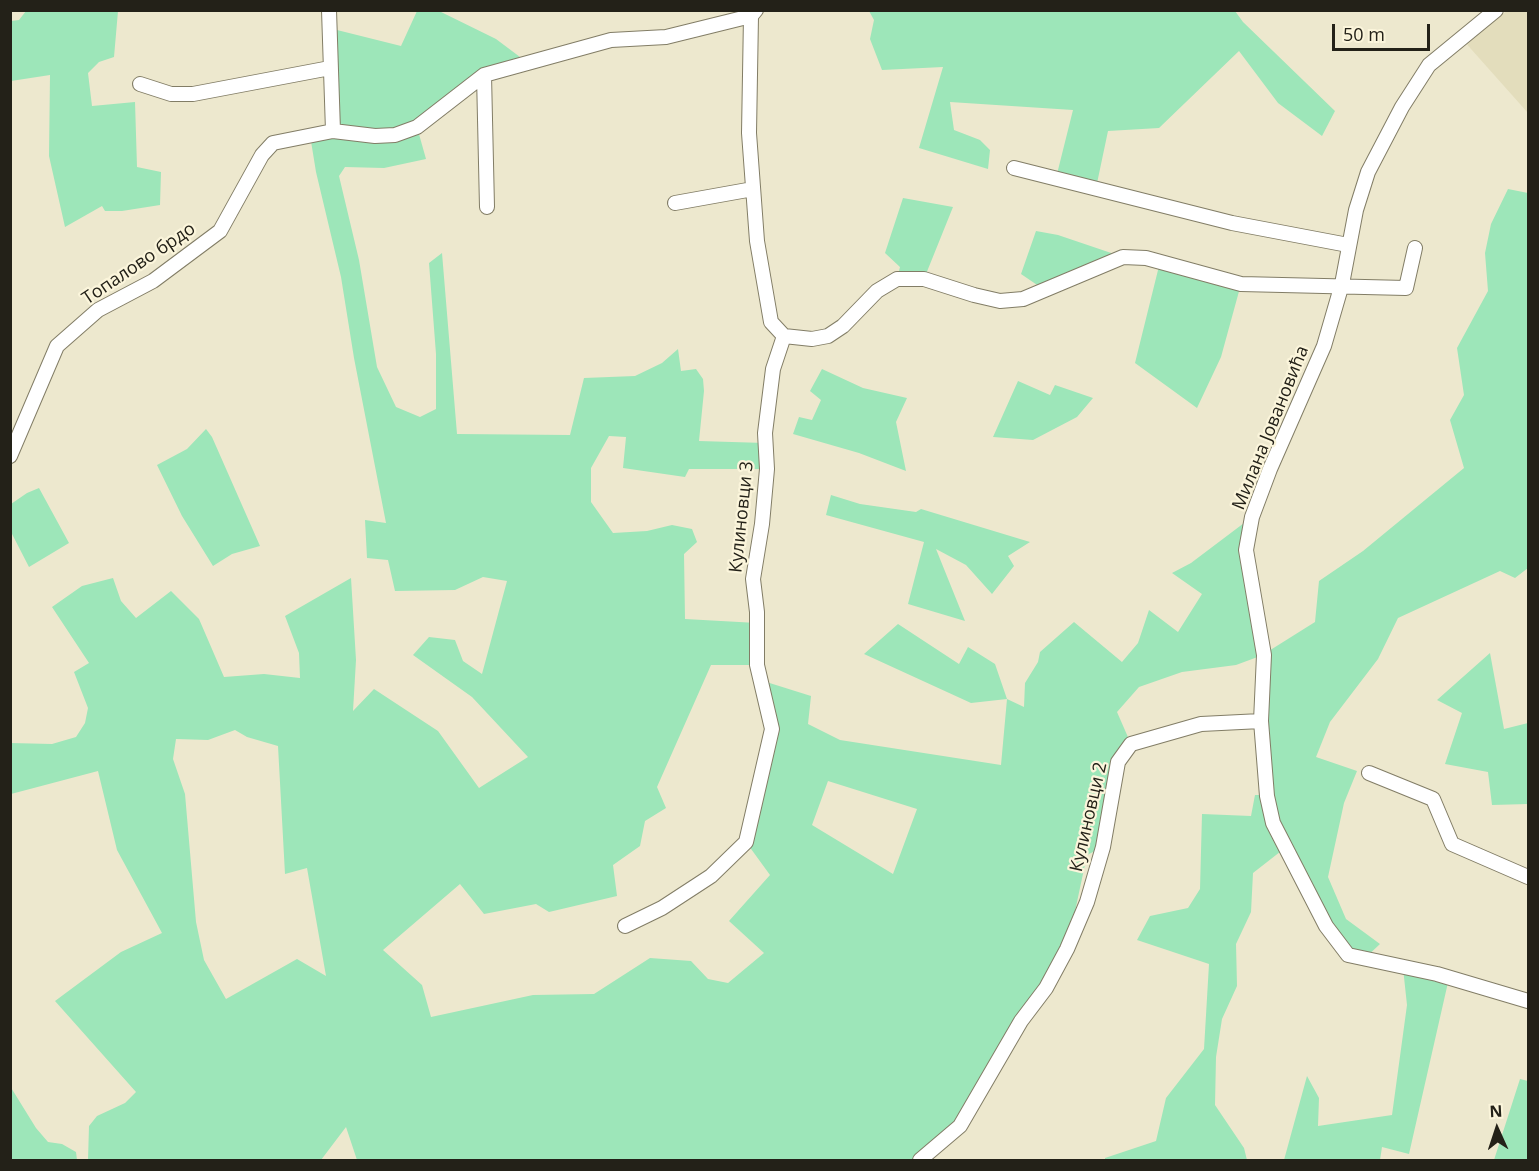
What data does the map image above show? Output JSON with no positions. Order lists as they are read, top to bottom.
{
  "streets": {
    "street": [
      "Топалово брдо",
      "Милана Јовановића",
      "Кулиновци 3",
      "Кулиновци 2"
    ]
  },
  "crossings": [
    ["Милана Јовановића", "Кулиновци 2"]
  ],
  "scale_bar": "50 m",
  "north": "top"
}
